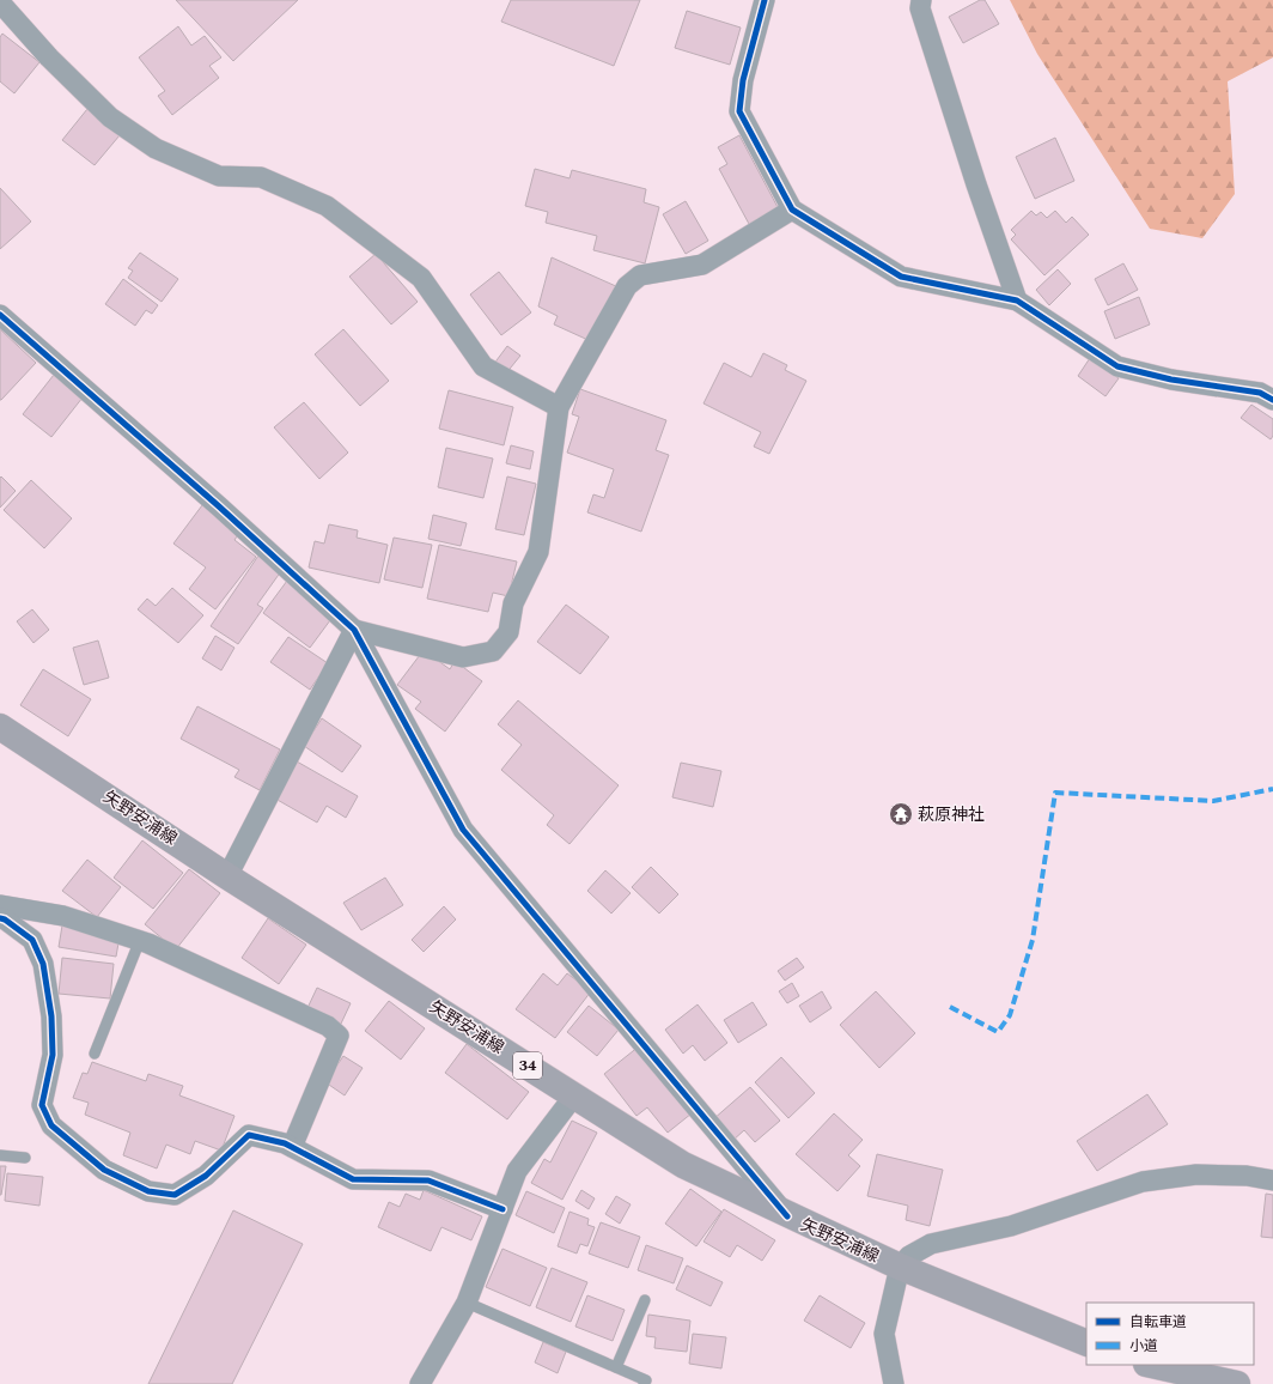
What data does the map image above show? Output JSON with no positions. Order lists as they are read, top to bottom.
{
  "streets": {
    "main road": ["矢野安浦線", "34"]
  },
  "places": {
    "temple": ["萩原神社"]
  },
  "legend": ["自転車道", "小道"]
}
